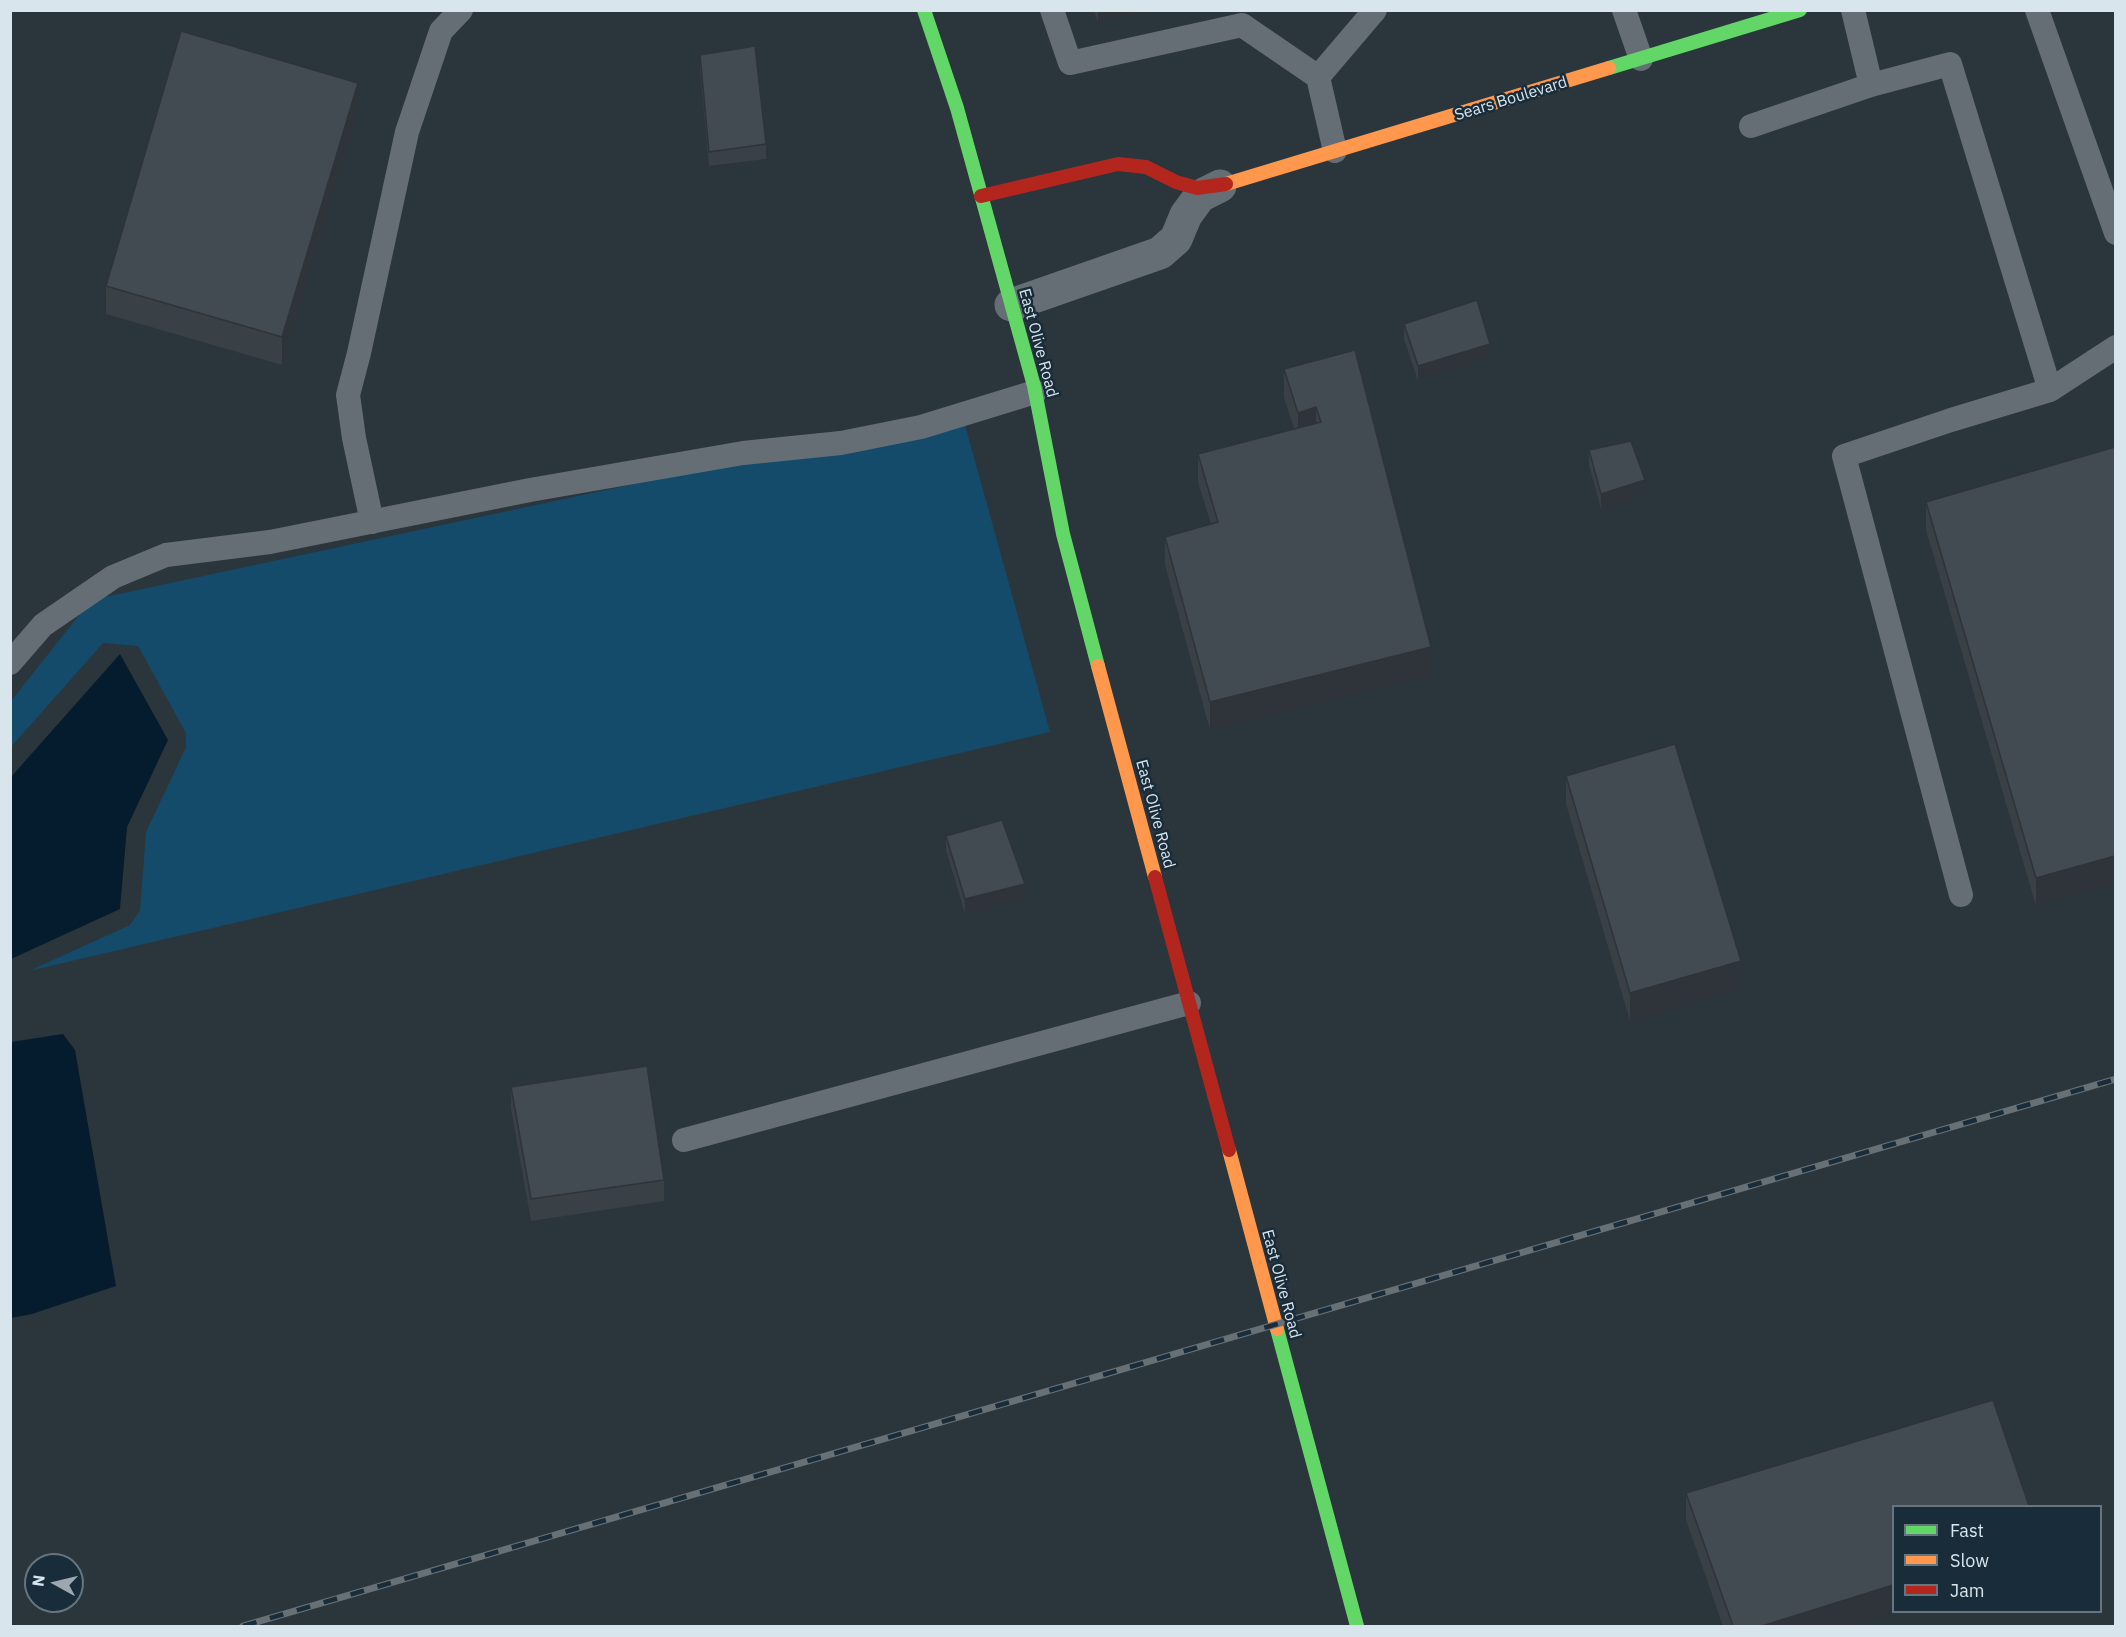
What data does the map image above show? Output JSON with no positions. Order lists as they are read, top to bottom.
{
  "streets": {
    "street": ["Sears Boulevard", "East Olive Road"]
  },
  "crossings": [
    ["Sears Boulevard", "East Olive Road"]
  ],
  "legend": ["Fast", "Slow", "Jam"],
  "north": "left"
}
